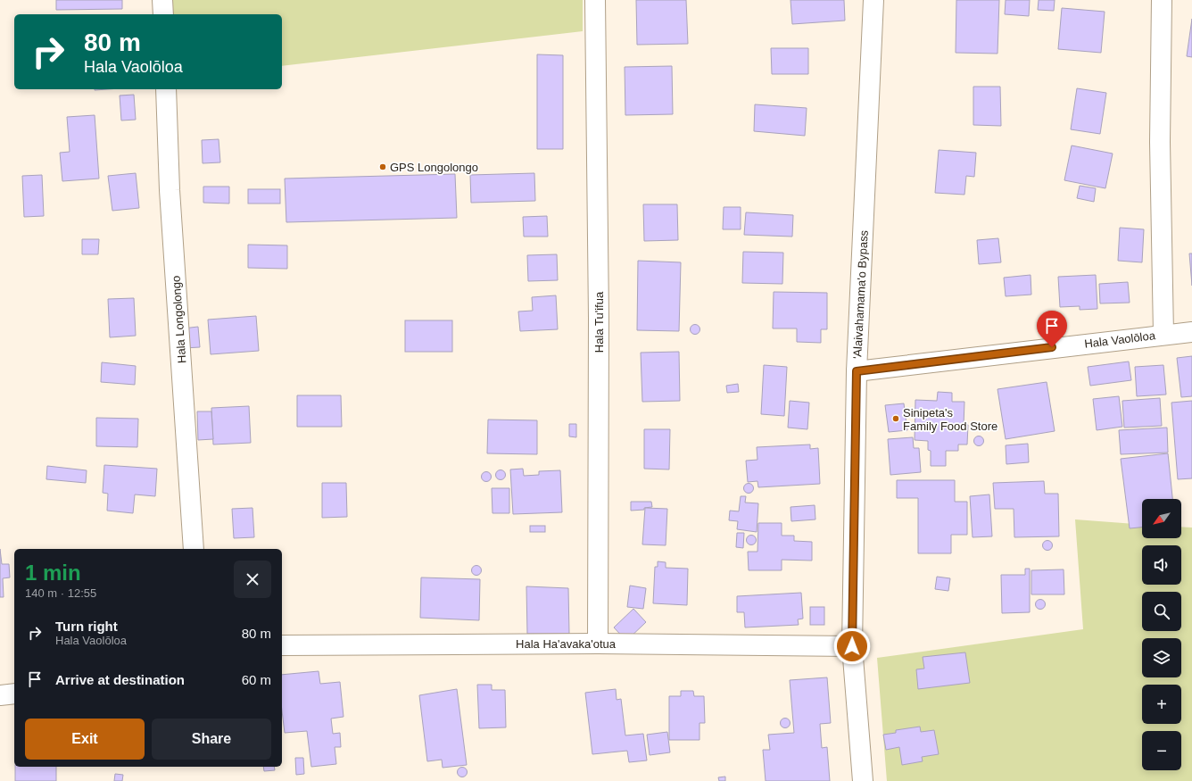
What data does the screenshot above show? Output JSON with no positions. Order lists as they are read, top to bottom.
{
  "streets": {
    "street": [
      "'Alaivahamama'o Bypass",
      "Hala Longolongo",
      "Hala Tu'ifua",
      "Hala Vaolōloa",
      "Hala Ha'avaka'otua"
    ]
  },
  "crossings": [
    ["'Alaivahamama'o Bypass", "Hala Vaolōloa"],
    ["'Alaivahamama'o Bypass", "Hala Ha'avaka'otua"],
    ["Hala Tu'ifua", "Hala Ha'avaka'otua"]
  ],
  "places": ["GPS Longolongo", "Sinipeta's Family Food Store"],
  "north": "bottom left",
  "page": {
    "turn": ["80 m", "Hala Vaolōloa"],
    "map_buttons": ["+", "−"],
    "heading": ["1 min", "140 m · 12:55"],
    "list": [
      {
        "name": "Turn right",
        "note": "Hala Vaolōloa",
        "value": "80 m"
      },
      {
        "name": "Arrive at destination",
        "value": "60 m"
      }
    ],
    "buttons": ["Exit", "Share"]
  }
}
